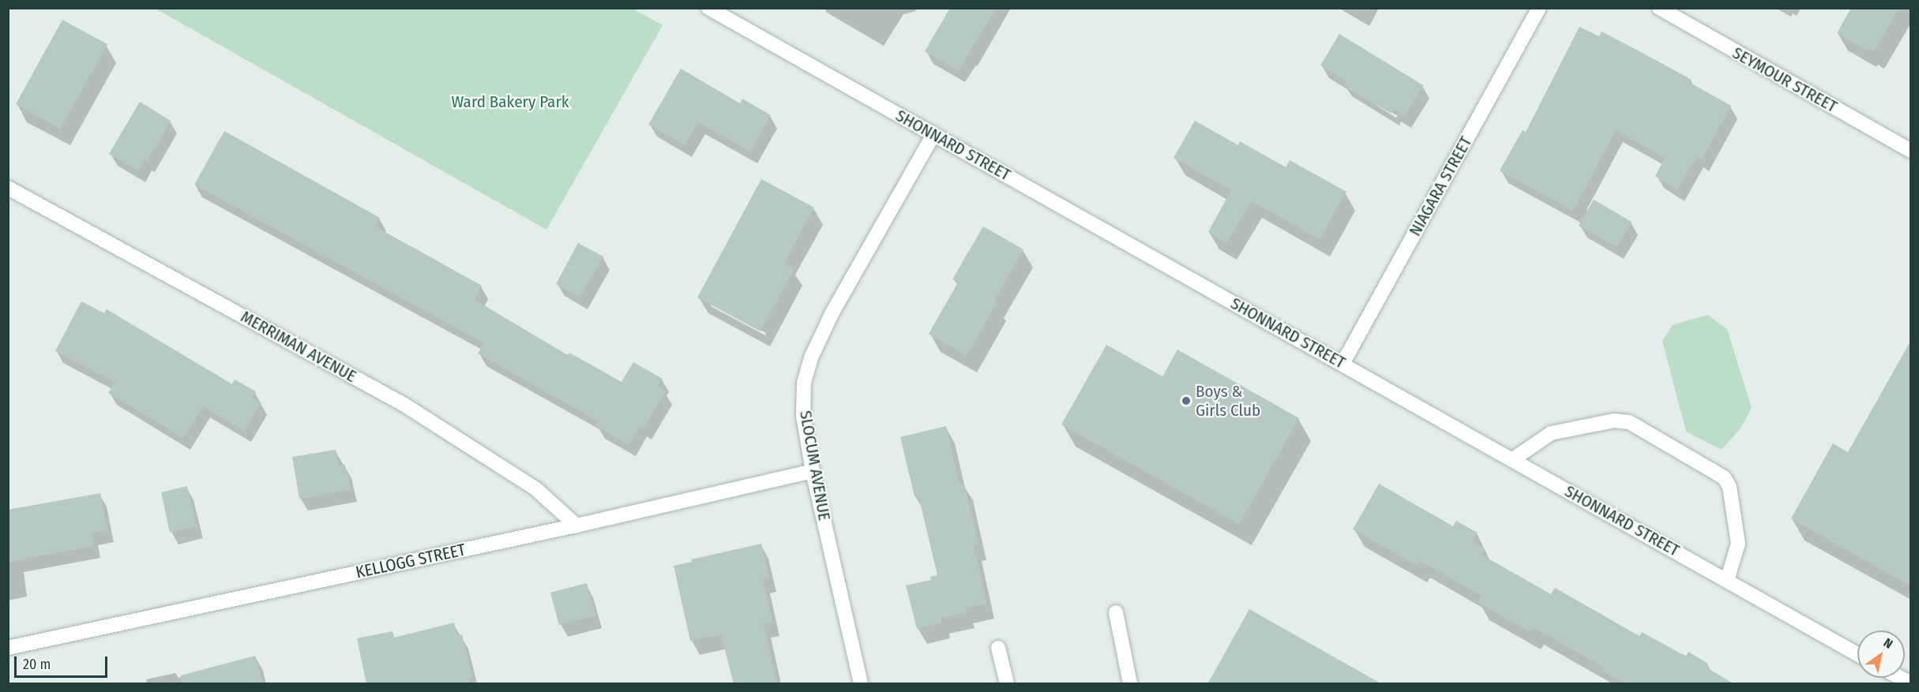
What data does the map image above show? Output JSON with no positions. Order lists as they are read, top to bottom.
{
  "streets": {
    "street": [
      "SEYMOUR STREET",
      "SHONNARD STREET",
      "NIAGARA STREET",
      "MERRIMAN AVENUE",
      "SLOCUM AVENUE",
      "KELLOGG STREET"
    ]
  },
  "crossings": [
    ["SHONNARD STREET", "NIAGARA STREET"],
    ["SHONNARD STREET", "SLOCUM AVENUE"],
    ["MERRIMAN AVENUE", "KELLOGG STREET"],
    ["SLOCUM AVENUE", "KELLOGG STREET"]
  ],
  "parks": ["Ward Bakery Park"],
  "places": ["Boys & Girls Club"],
  "scale_bar": "20 m",
  "north": "top right"
}
